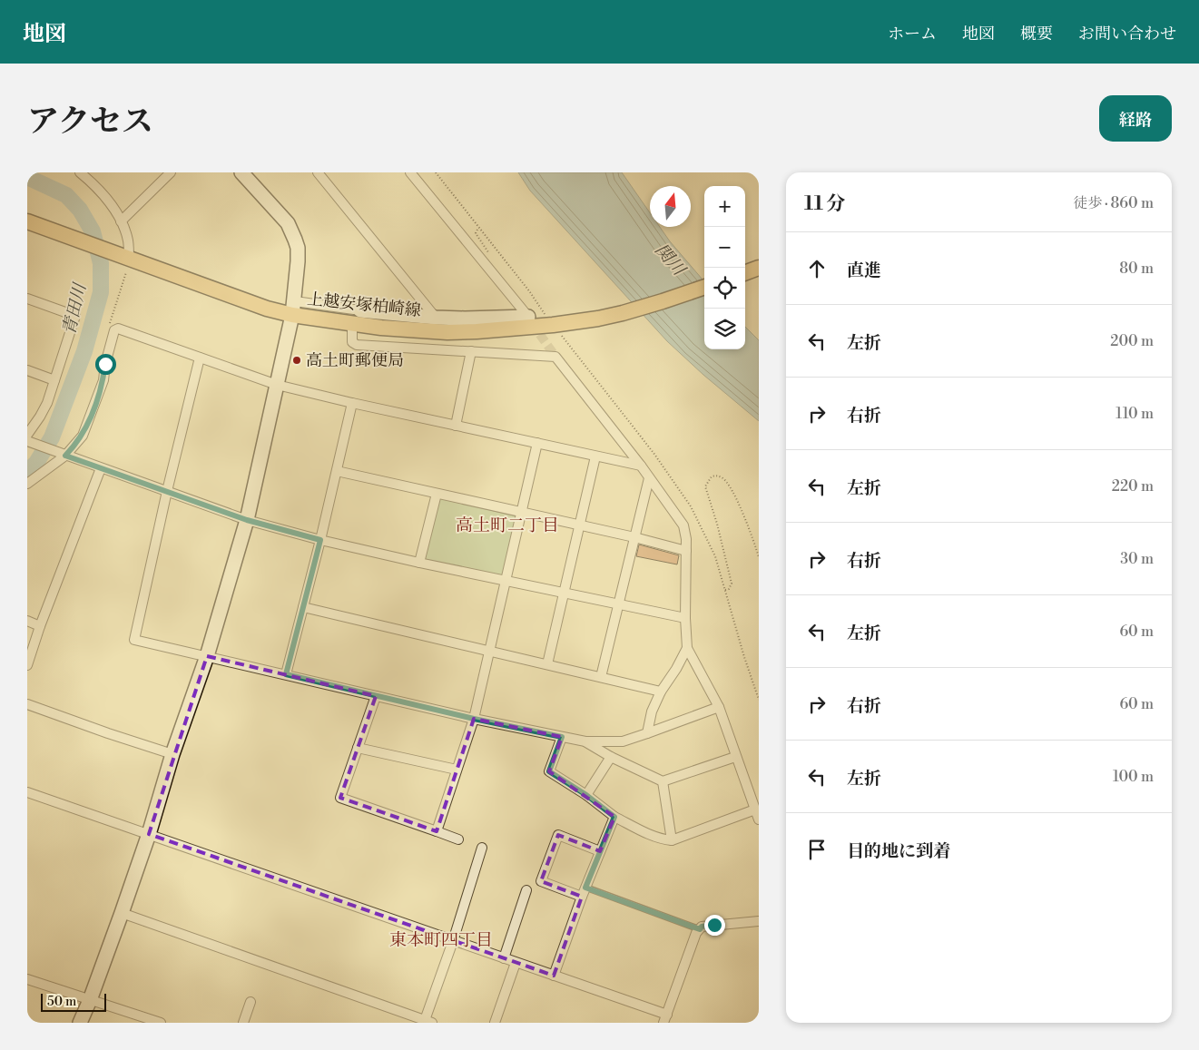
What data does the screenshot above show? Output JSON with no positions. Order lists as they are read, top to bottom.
{
  "streets": {
    "main road": ["上越安塚柏崎線"]
  },
  "districts": ["高土町二丁目", "東本町四丁目"],
  "water": ["関川", "青田川"],
  "places": ["高土町郵便局"],
  "scale_bar": "50 m",
  "north": "top",
  "page": {
    "header": "地図",
    "nav": [
      "ホーム",
      "地図",
      "概要",
      "お問い合わせ"
    ],
    "title": "アクセス",
    "buttons": "経路",
    "heading": ["11 分", "徒歩 · 860 m"],
    "map_buttons": ["+", "−"],
    "list": [
      ["直進", "80 m"],
      ["左折", "200 m"],
      ["右折", "110 m"],
      ["左折", "220 m"],
      ["右折", "30 m"],
      ["左折", "60 m"],
      ["右折", "60 m"],
      ["左折", "100 m"],
      "目的地に到着"
    ],
    "scale": "50 m"
  }
}
